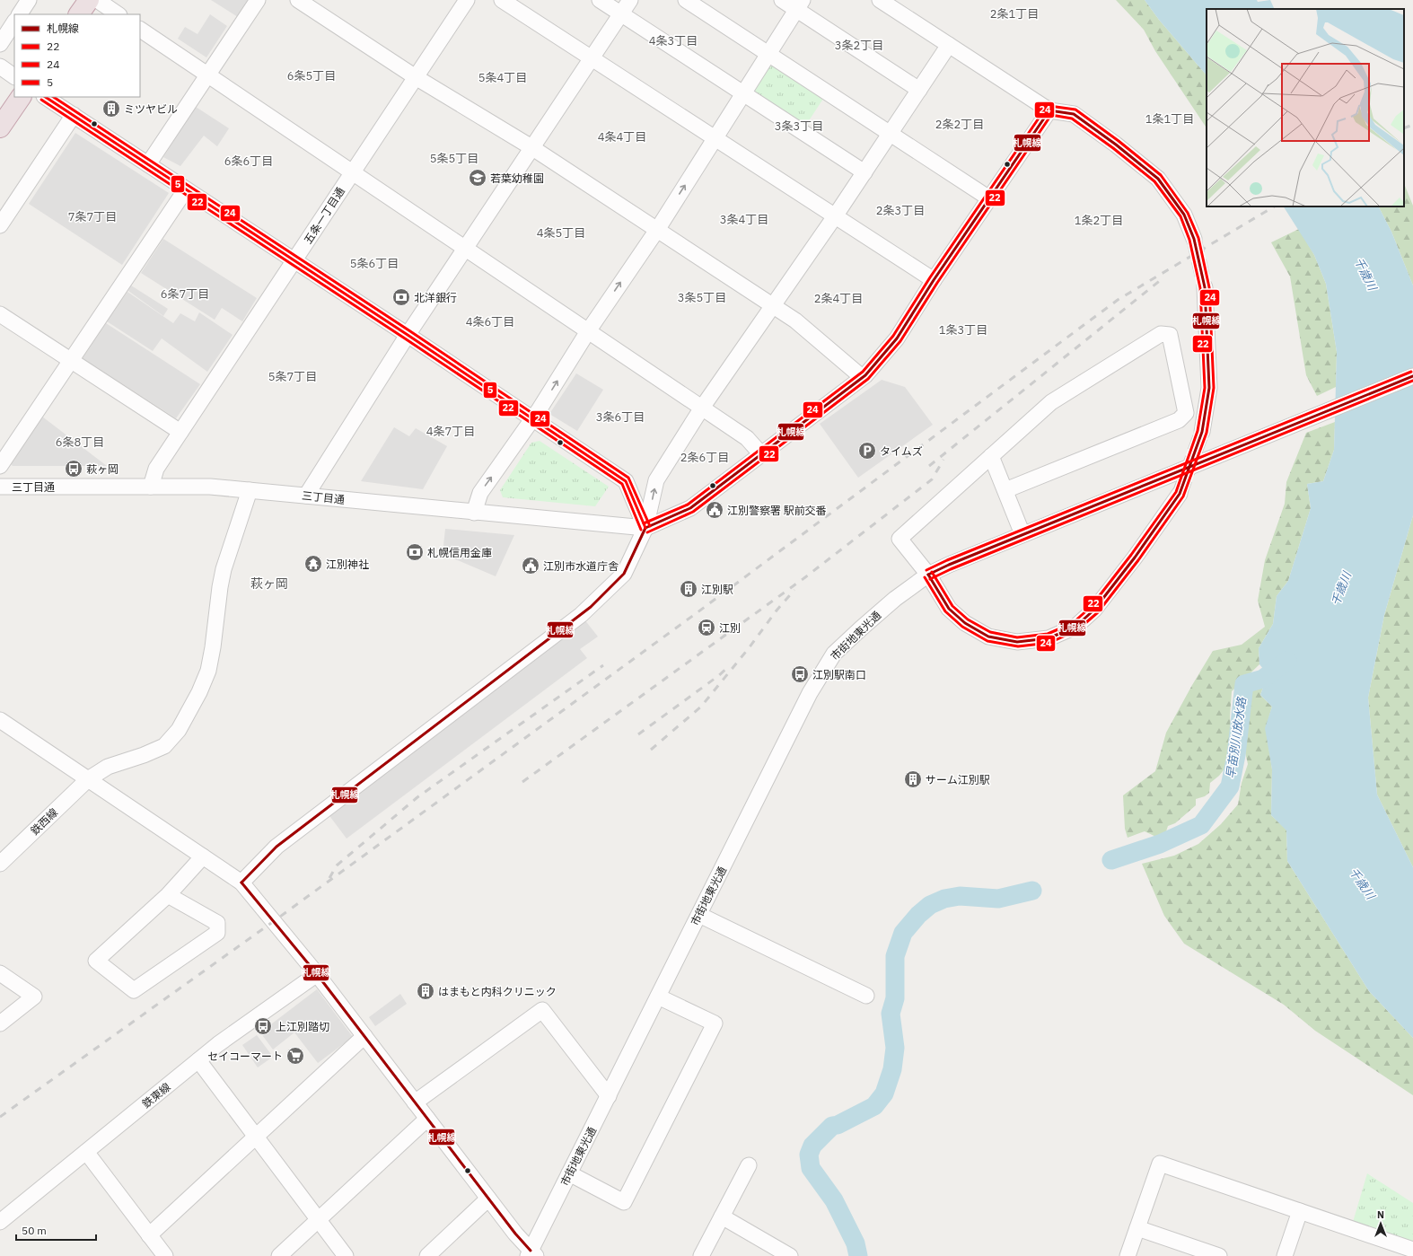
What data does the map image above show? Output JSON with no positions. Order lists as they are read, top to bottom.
{
  "streets": {
    "street": [
      "五条一丁目通",
      "三丁目通",
      "市街地東光通",
      "鉄西線",
      "鉄東線"
    ]
  },
  "crossings": [
    ["五条一丁目通", "三丁目通"],
    ["三丁目通", "鉄西線"]
  ],
  "districts": [
    "2条1丁目",
    "4条3丁目",
    "3条2丁目",
    "6条5丁目",
    "5条4丁目",
    "1条1丁目",
    "2条2丁目",
    "3条3丁目",
    "4条4丁目",
    "5条5丁目",
    "6条6丁目",
    "2条3丁目",
    "7条7丁目",
    "3条4丁目",
    "1条2丁目",
    "4条5丁目",
    "5条6丁目",
    "6条7丁目",
    "3条5丁目",
    "2条4丁目",
    "4条6丁目",
    "1条3丁目",
    "5条7丁目",
    "3条6丁目",
    "4条7丁目",
    "6条8丁目",
    "2条6丁目",
    "萩ヶ岡"
  ],
  "water": ["千歳川", "早苗別川放水路"],
  "places": {
    "building": [
      "ミツヤビル",
      "江別駅",
      "サーム江別駅",
      "はまもと内科クリニック"
    ],
    "school or university": ["若葉幼稚園"],
    "bank": ["北洋銀行", "札幌信用金庫"],
    "parking": ["タイムズ"],
    "bus stop": ["萩ヶ岡", "江別駅南口", "上江別踏切"],
    "public building": ["江別警察署 駅前交番", "江別市水道庁舎"],
    "temple": ["江別神社"],
    "station": ["江別"],
    "supermarket": ["セイコーマート"]
  },
  "lines": [
    "transit line 24",
    "transit line 5",
    "transit line 22",
    "transit line 札幌線"
  ],
  "legend": [
    "札幌線",
    "22",
    "24",
    "5"
  ],
  "scale_bar": "50 m",
  "north": "top"
}
